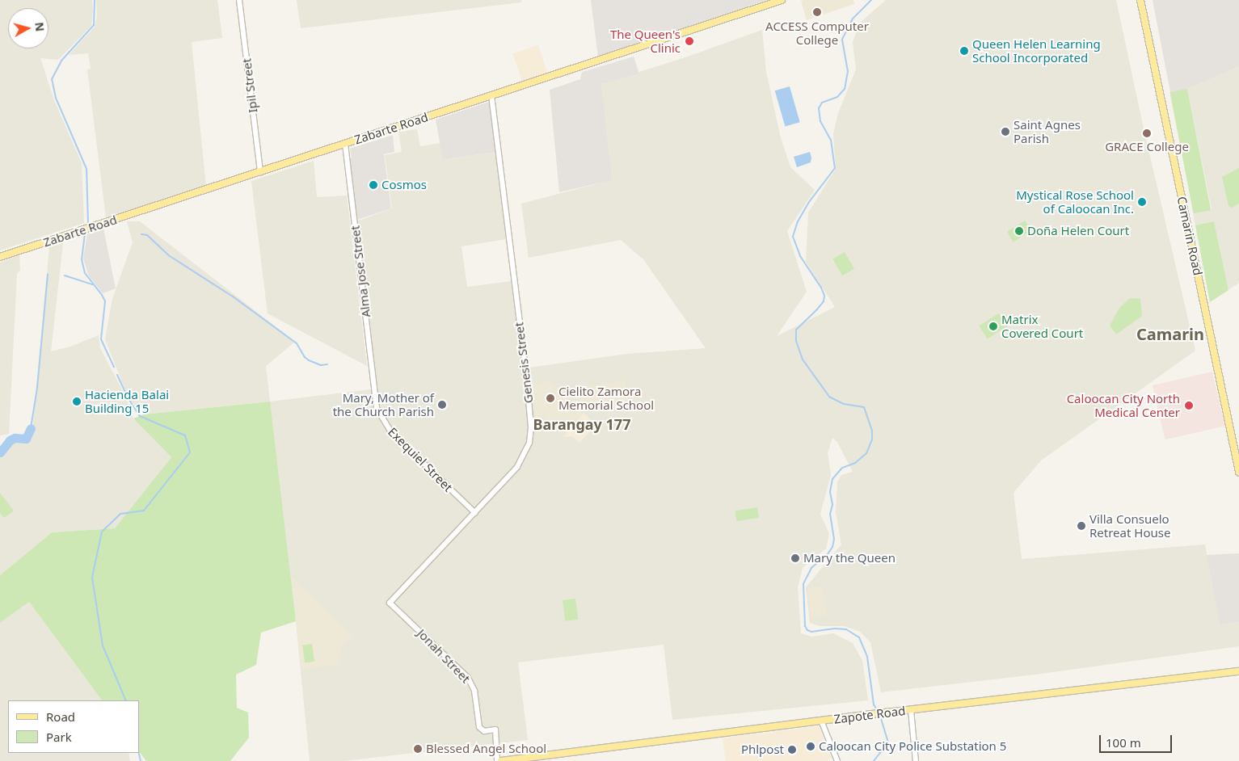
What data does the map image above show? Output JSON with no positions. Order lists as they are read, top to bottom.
{
  "streets": {
    "main road": ["Zabarte Road", "Camarin Road", "Zapote Road"],
    "street": [
      "Ipil Street",
      "Alma Jose Street",
      "Genesis Street",
      "Exequiel Street",
      "Jonah Street"
    ]
  },
  "crossings": [
    ["Ipil Street", "Zabarte Road"],
    ["Zabarte Road", "Alma Jose Street"],
    ["Zabarte Road", "Genesis Street"],
    ["Alma Jose Street", "Exequiel Street"],
    ["Genesis Street", "Exequiel Street"],
    ["Genesis Street", "Jonah Street"]
  ],
  "districts": ["Camarin", "Barangay 177"],
  "places": [
    "ACCESS Computer College",
    "The Queen's Clinic",
    "Queen Helen Learning School Incorporated",
    "Saint Agnes Parish",
    "GRACE College",
    "Cosmos",
    "Mystical Rose School of Caloocan Inc.",
    "Doña Helen Court",
    "Matrix Covered Court",
    "Cielito Zamora Memorial School",
    "Hacienda Balai Building 15",
    "Mary, Mother of the Church Parish",
    "Caloocan City North Medical Center",
    "Villa Consuelo Retreat House",
    "Mary the Queen",
    "Caloocan City Police Substation 5",
    "Blessed Angel School",
    "Phlpost"
  ],
  "legend": ["Road", "Park"],
  "scale_bar": "100 m",
  "north": "right"
}
